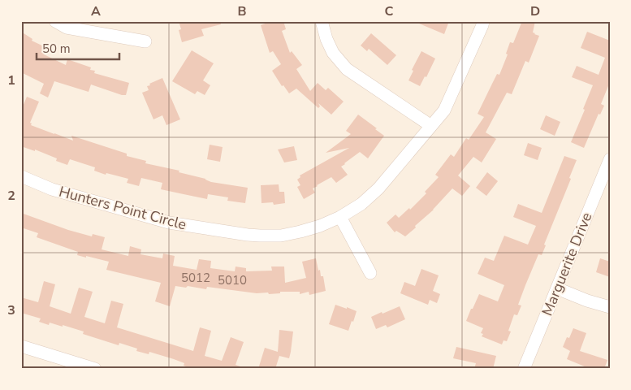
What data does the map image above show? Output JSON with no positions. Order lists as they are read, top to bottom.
{
  "streets": {
    "street": ["Hunters Point Circle", "Marguerite Drive"]
  },
  "house_numbers": ["5012", "5010"],
  "scale_bar": "50 m",
  "grid": {
    "columns": [
      "A",
      "B",
      "C",
      "D"
    ],
    "rows": ["1", "2", "3"]
  }
}
